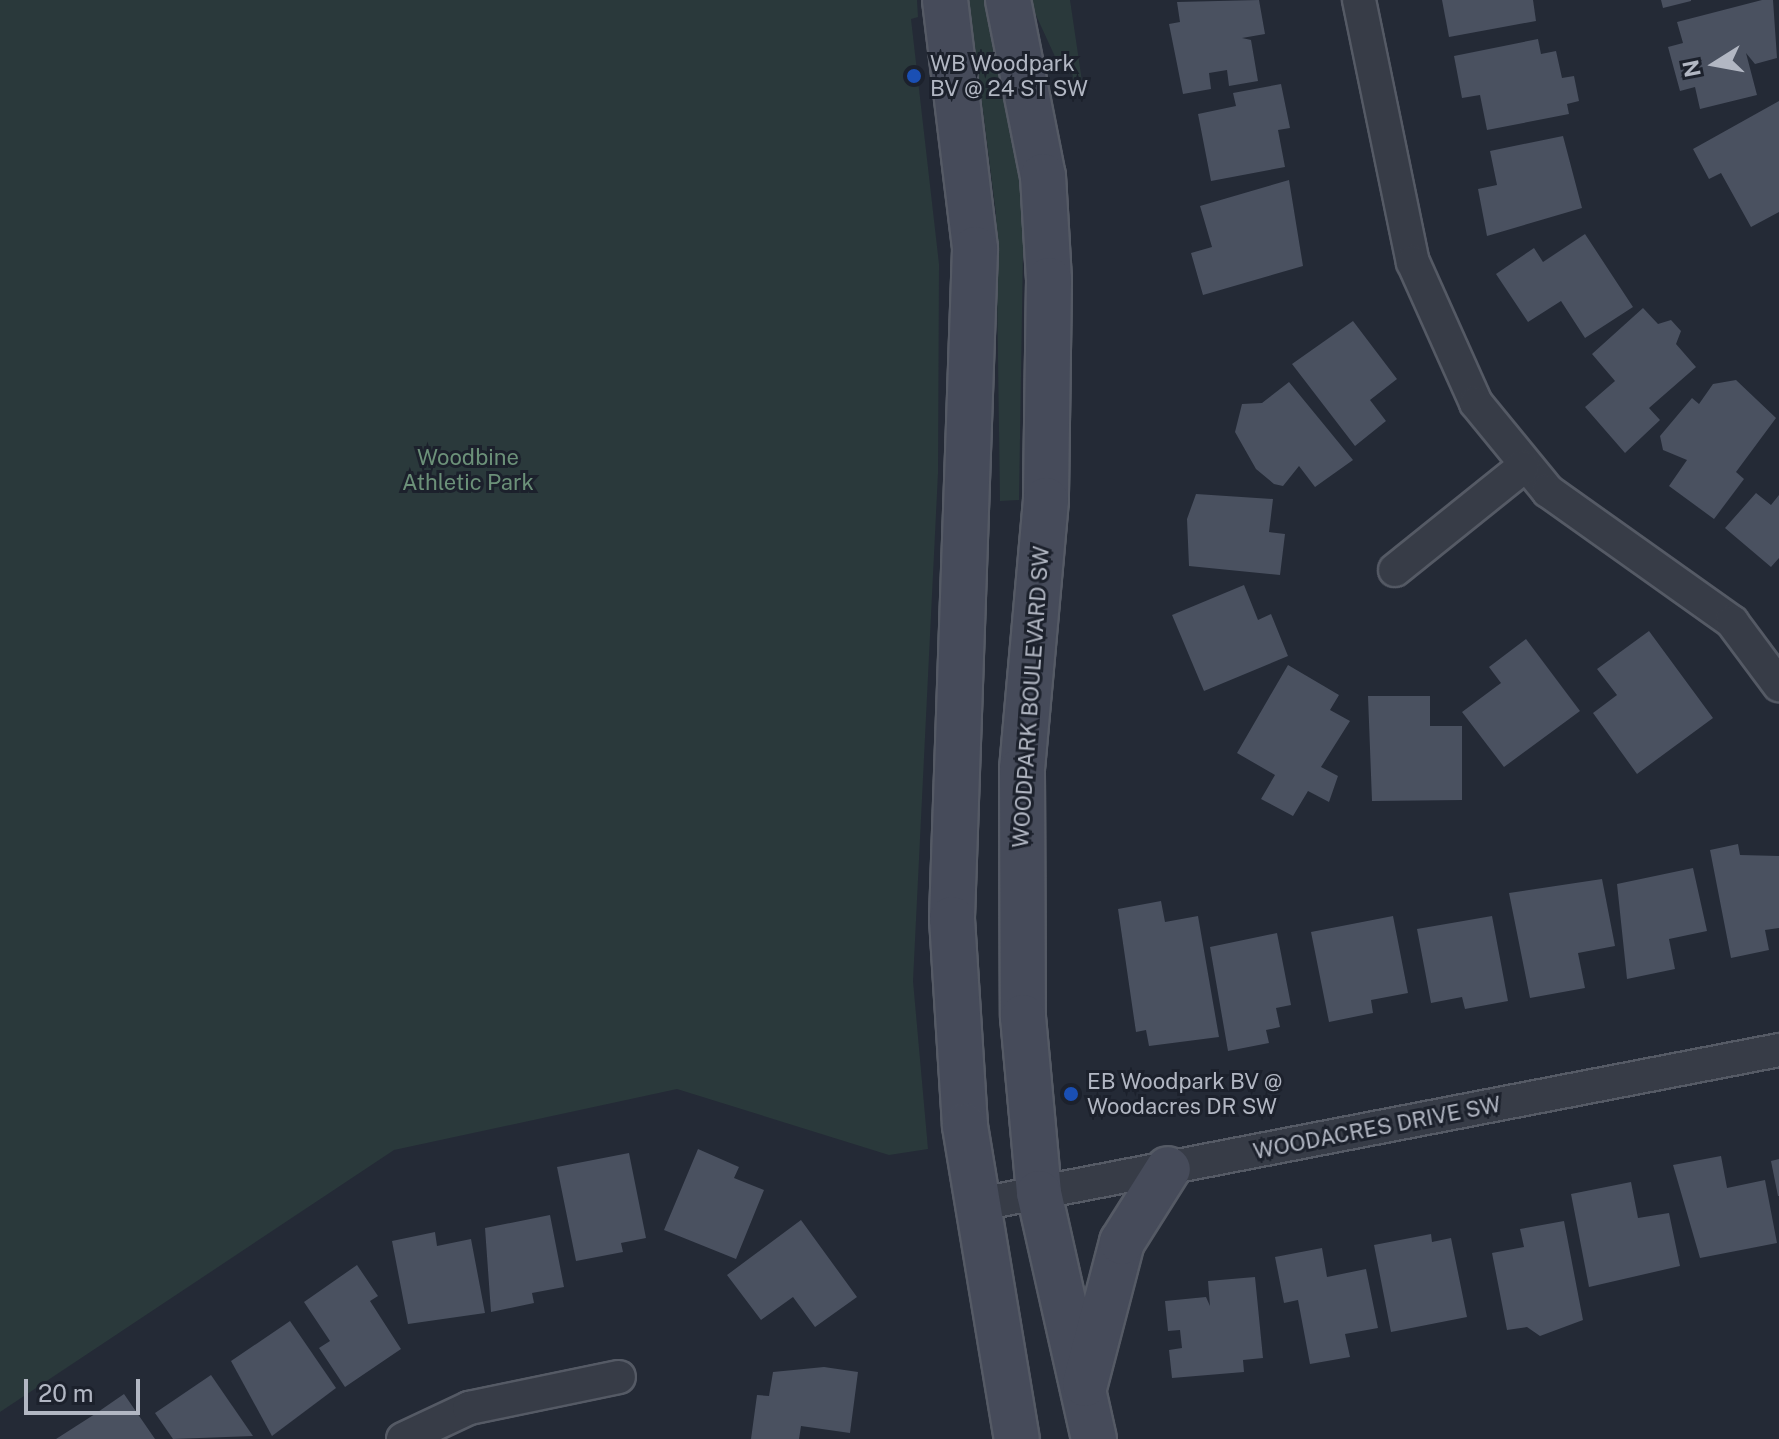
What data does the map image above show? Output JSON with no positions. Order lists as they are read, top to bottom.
{
  "streets": {
    "street": ["WOODPARK BOULEVARD SW", "WOODACRES DRIVE SW"]
  },
  "crossings": [
    ["WOODPARK BOULEVARD SW", "WOODACRES DRIVE SW"]
  ],
  "parks": ["Woodbine Athletic Park"],
  "places": ["WB Woodpark BV @ 24 ST SW", "EB Woodpark BV @ Woodacres DR SW"],
  "scale_bar": "20 m",
  "north": "left"
}
